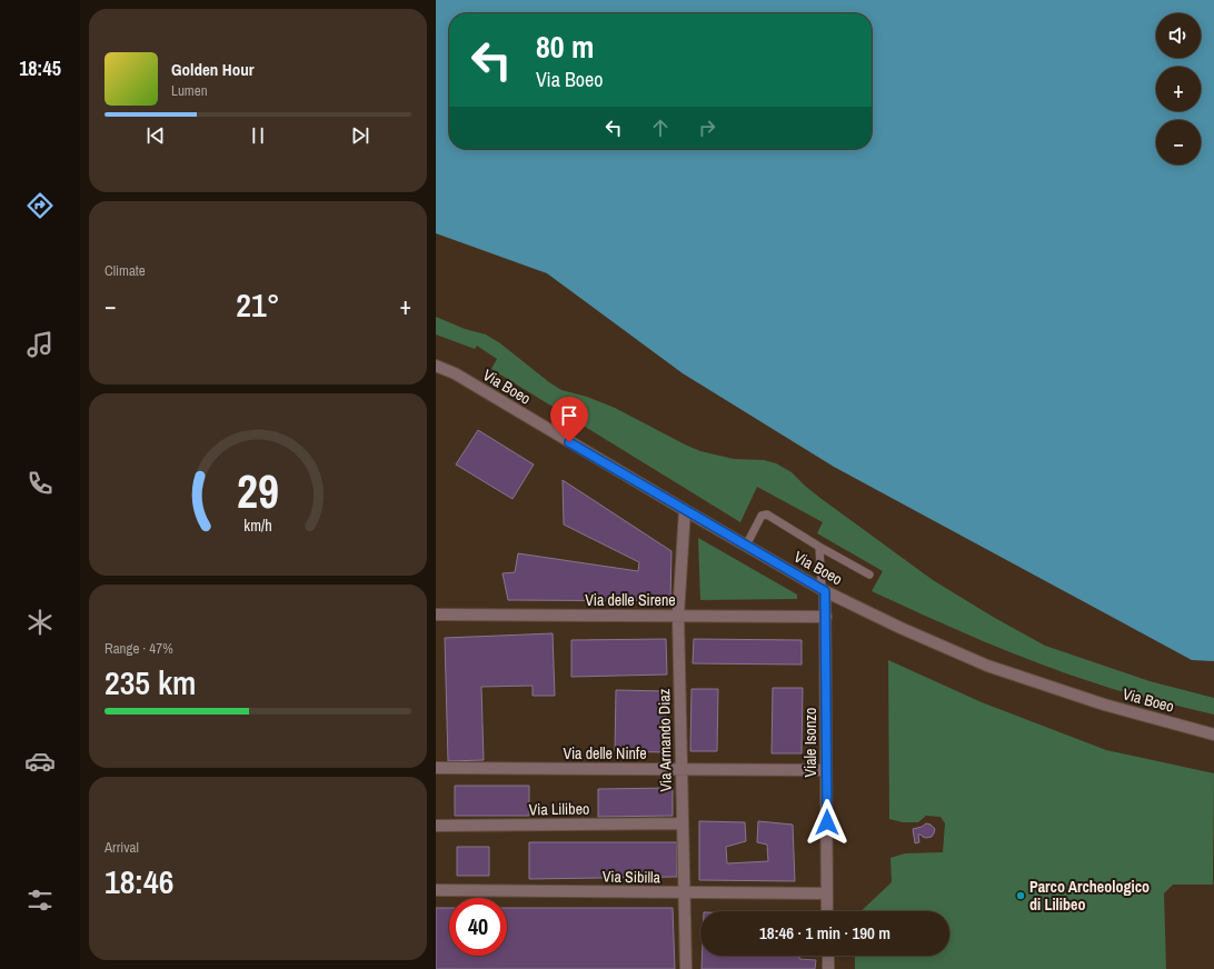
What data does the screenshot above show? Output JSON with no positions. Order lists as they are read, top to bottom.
{
  "streets": {
    "street": [
      "Via Boeo",
      "Via delle Sirene",
      "Via Armando Diaz",
      "Viale Isonzo",
      "Via delle Ninfe",
      "Via Lilibeo",
      "Via Sibilla"
    ]
  },
  "crossings": [
    ["Via Boeo", "Via Armando Diaz"],
    ["Via Boeo", "Viale Isonzo"],
    ["Via delle Sirene", "Via Armando Diaz"],
    ["Via delle Sirene", "Viale Isonzo"],
    ["Via Armando Diaz", "Via delle Ninfe"],
    ["Via Armando Diaz", "Via Lilibeo"],
    ["Via Armando Diaz", "Via Sibilla"],
    ["Viale Isonzo", "Via delle Ninfe"],
    ["Viale Isonzo", "Via Sibilla"]
  ],
  "places": ["Parco Archeologico di Lilibeo"],
  "page": {
    "tabs": "18:45",
    "map_buttons": ["+", "−"],
    "turn": ["80 m", "Via Boeo"],
    "song": ["Golden Hour", "Lumen"],
    "tile": [
      "Climate",
      ["Range · 47%", "235 km"],
      ["Arrival", "18:46"]
    ],
    "heat": ["−", "21°", "+"],
    "limit": "40",
    "trip": "18:46 · 1 min · 190 m",
    "gauge": ["29", "km/h"]
  }
}
